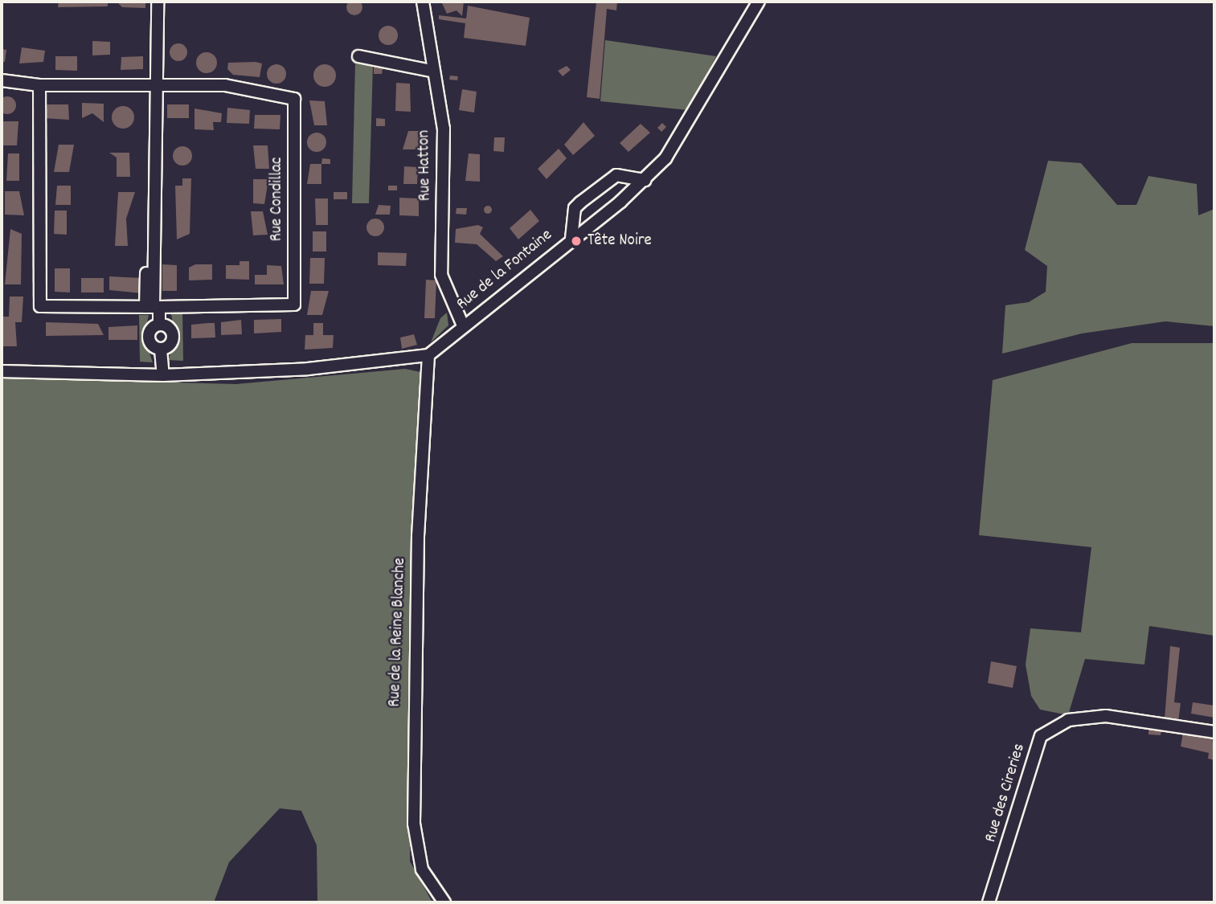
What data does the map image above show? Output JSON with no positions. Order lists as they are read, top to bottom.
{
  "streets": {
    "street": [
      "Rue Hatton",
      "Rue Condillac",
      "Rue de la Fontaine",
      "Rue de la Reine Blanche",
      "Rue des Cireries"
    ]
  },
  "crossings": [
    ["Rue Hatton", "Rue de la Fontaine"],
    ["Rue de la Fontaine", "Rue de la Reine Blanche"]
  ],
  "places": ["Tête Noire"]
}
